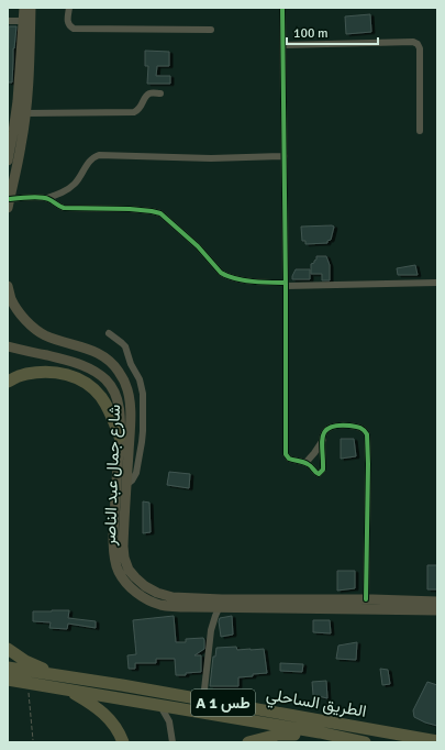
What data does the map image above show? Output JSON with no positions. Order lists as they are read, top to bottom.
{
  "streets": {
    "highway": ["A 1 طس", "الطريق الساحلي"],
    "main road": ["شارع جمال عبد الناصر"]
  },
  "scale_bar": "100 m"
}
